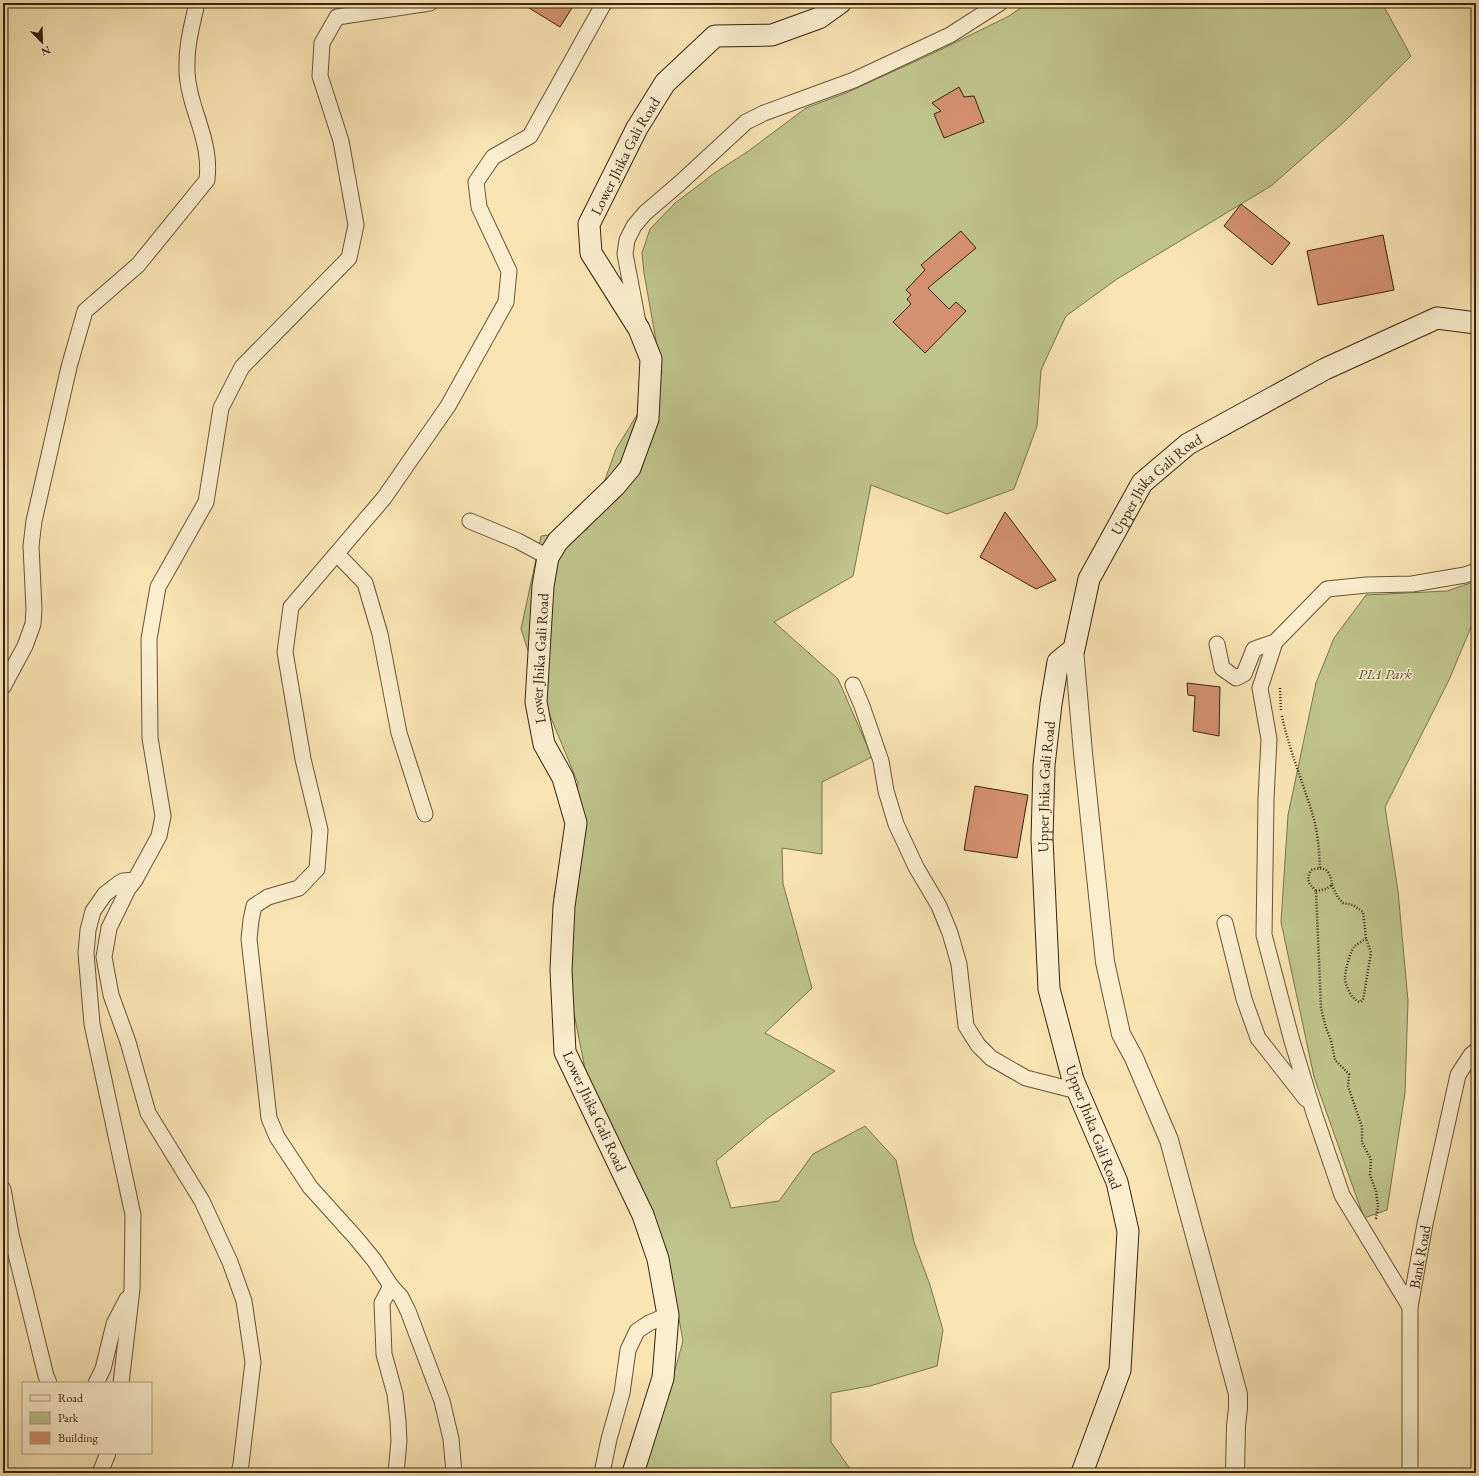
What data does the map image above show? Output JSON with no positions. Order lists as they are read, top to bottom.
{
  "streets": {
    "main road": ["Lower Jhika Gali Road", "Upper Jhika Gali Road"],
    "street": ["Bank Road"]
  },
  "parks": ["PIA Park"],
  "legend": ["Road", "Park", "Building"],
  "north": "bottom right"
}
